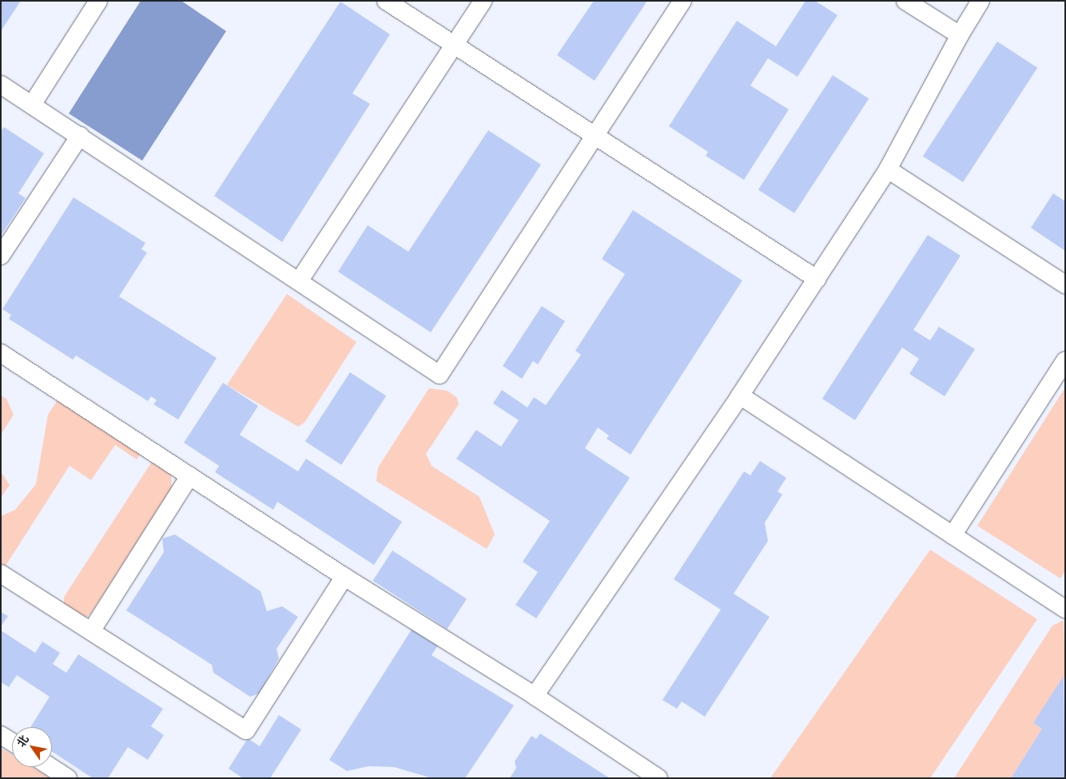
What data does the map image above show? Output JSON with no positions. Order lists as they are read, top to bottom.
{
  "north": "top left"
}
